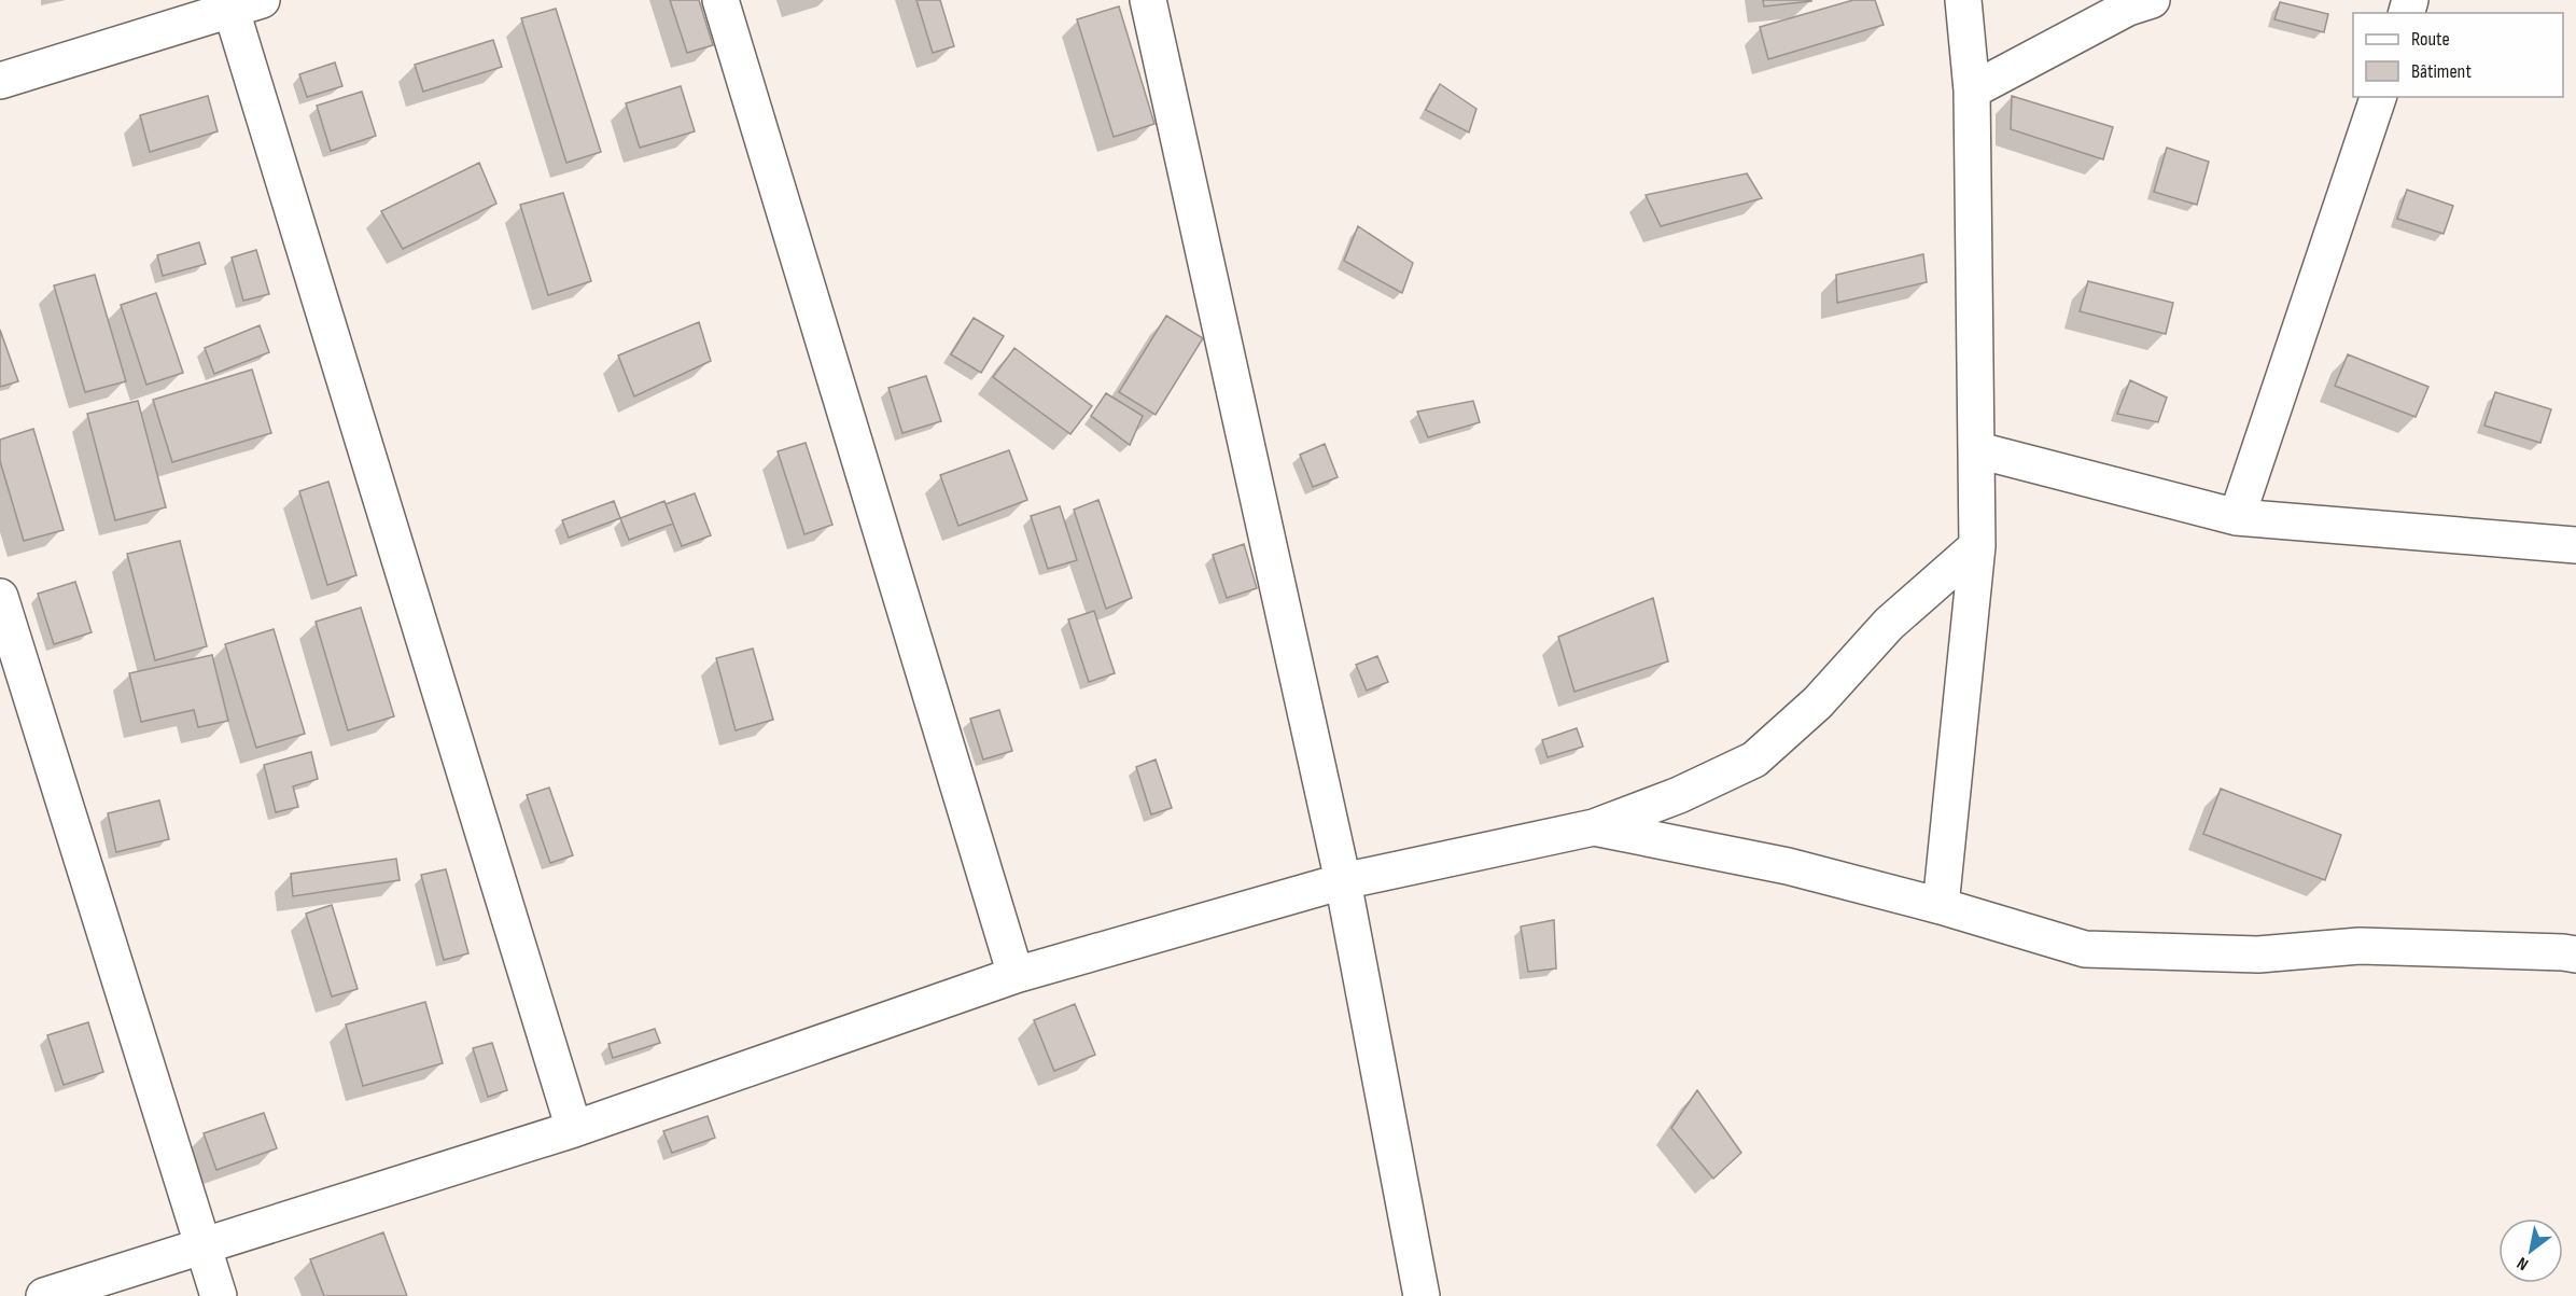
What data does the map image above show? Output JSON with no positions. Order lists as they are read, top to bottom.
{
  "legend": ["Route", "Bâtiment"],
  "north": "bottom left"
}
